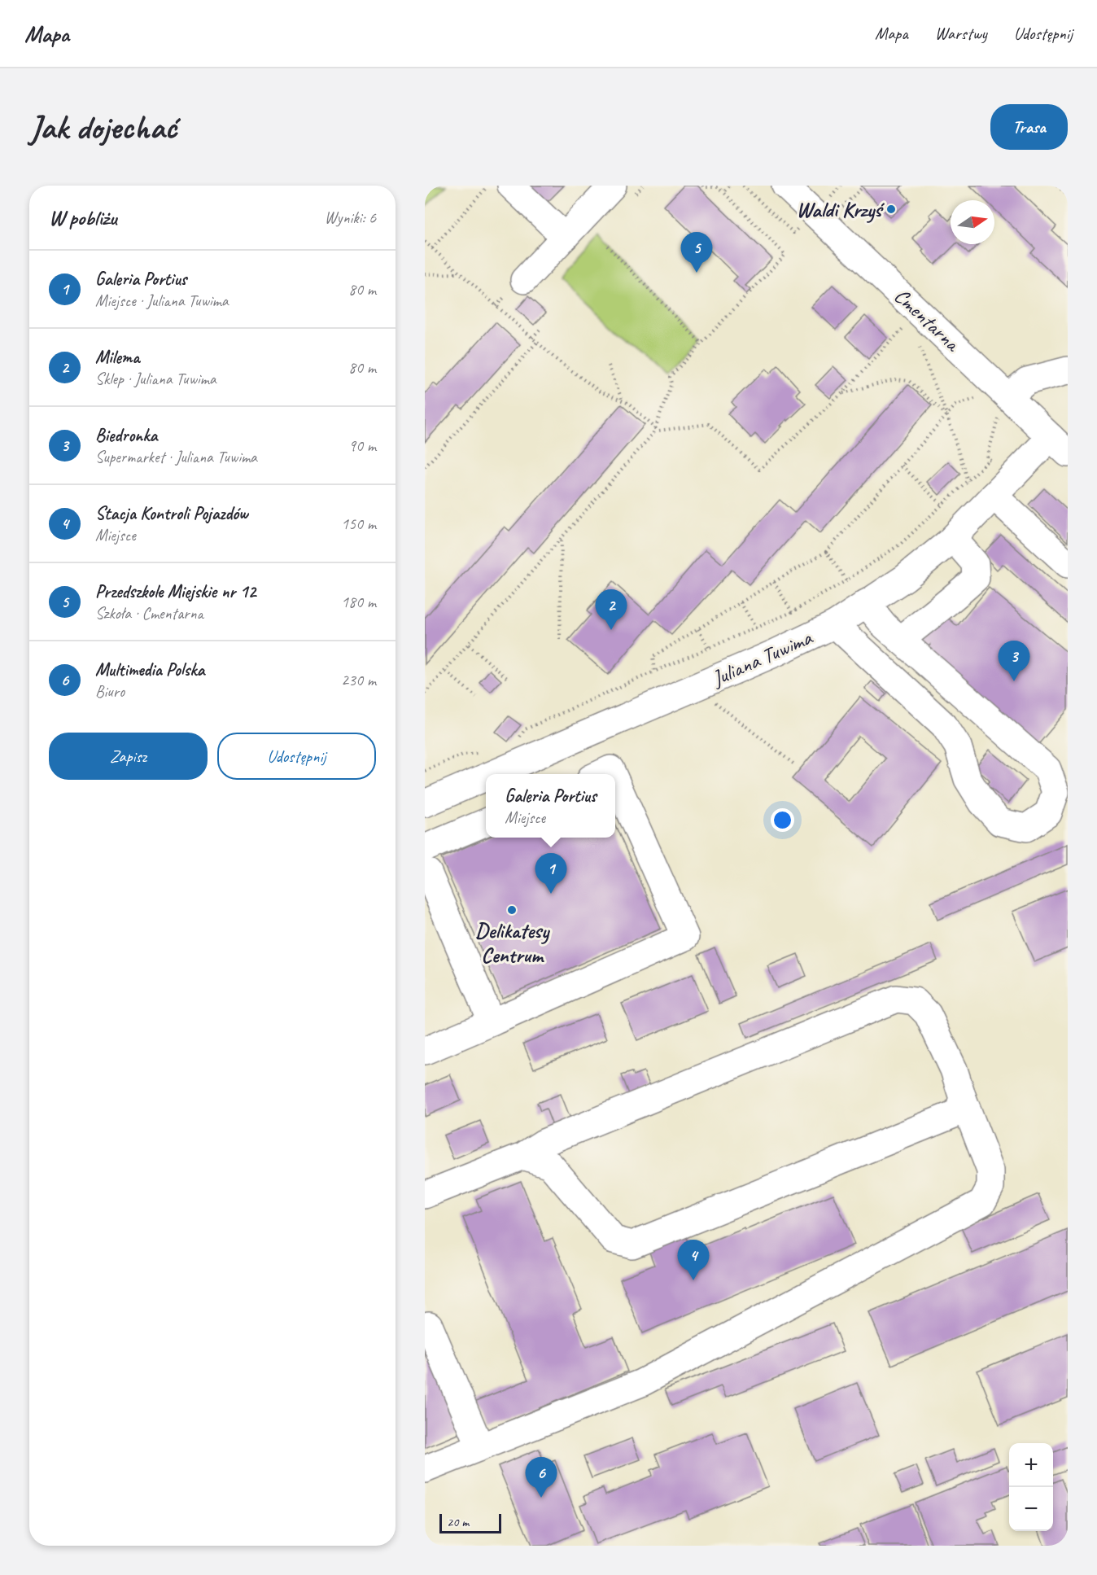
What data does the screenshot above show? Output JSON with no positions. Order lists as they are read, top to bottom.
{
  "streets": {
    "street": ["Cmentarna", "Juliana Tuwima"]
  },
  "crossings": [
    ["Cmentarna", "Juliana Tuwima"]
  ],
  "places": ["Waldi Krzyś", "Delikatesy Centrum"],
  "scale_bar": "20 m",
  "north": "right",
  "page": {
    "header": "Mapa",
    "nav": ["Mapa", "Warstwy", "Udostępnij"],
    "buttons": [
      "Trasa",
      ["Zapisz", "Udostępnij"]
    ],
    "title": "Jak dojechać",
    "heading": ["W pobliżu", "Wyniki: 6"],
    "pins": [
      "5",
      "2",
      "3",
      "1",
      "4",
      "6"
    ],
    "list": [
      {
        "mark": "1",
        "name": "Galeria Portius",
        "note": "Miejsce · Juliana Tuwima",
        "value": "80 m"
      },
      {
        "mark": "2",
        "name": "Milema",
        "note": "Sklep · Juliana Tuwima",
        "value": "80 m"
      },
      {
        "mark": "3",
        "name": "Biedronka",
        "note": "Supermarket · Juliana Tuwima",
        "value": "90 m"
      },
      {
        "mark": "4",
        "name": "Stacja Kontroli Pojazdów",
        "note": "Miejsce",
        "value": "150 m"
      },
      {
        "mark": "5",
        "name": "Przedszkole Miejskie nr 12",
        "note": "Szkoła · Cmentarna",
        "value": "180 m"
      },
      {
        "mark": "6",
        "name": "Multimedia Polska",
        "note": "Biuro",
        "value": "230 m"
      }
    ],
    "popup": ["Galeria Portius", "Miejsce"],
    "map_buttons": ["+", "−"],
    "scale": "20 m"
  }
}
